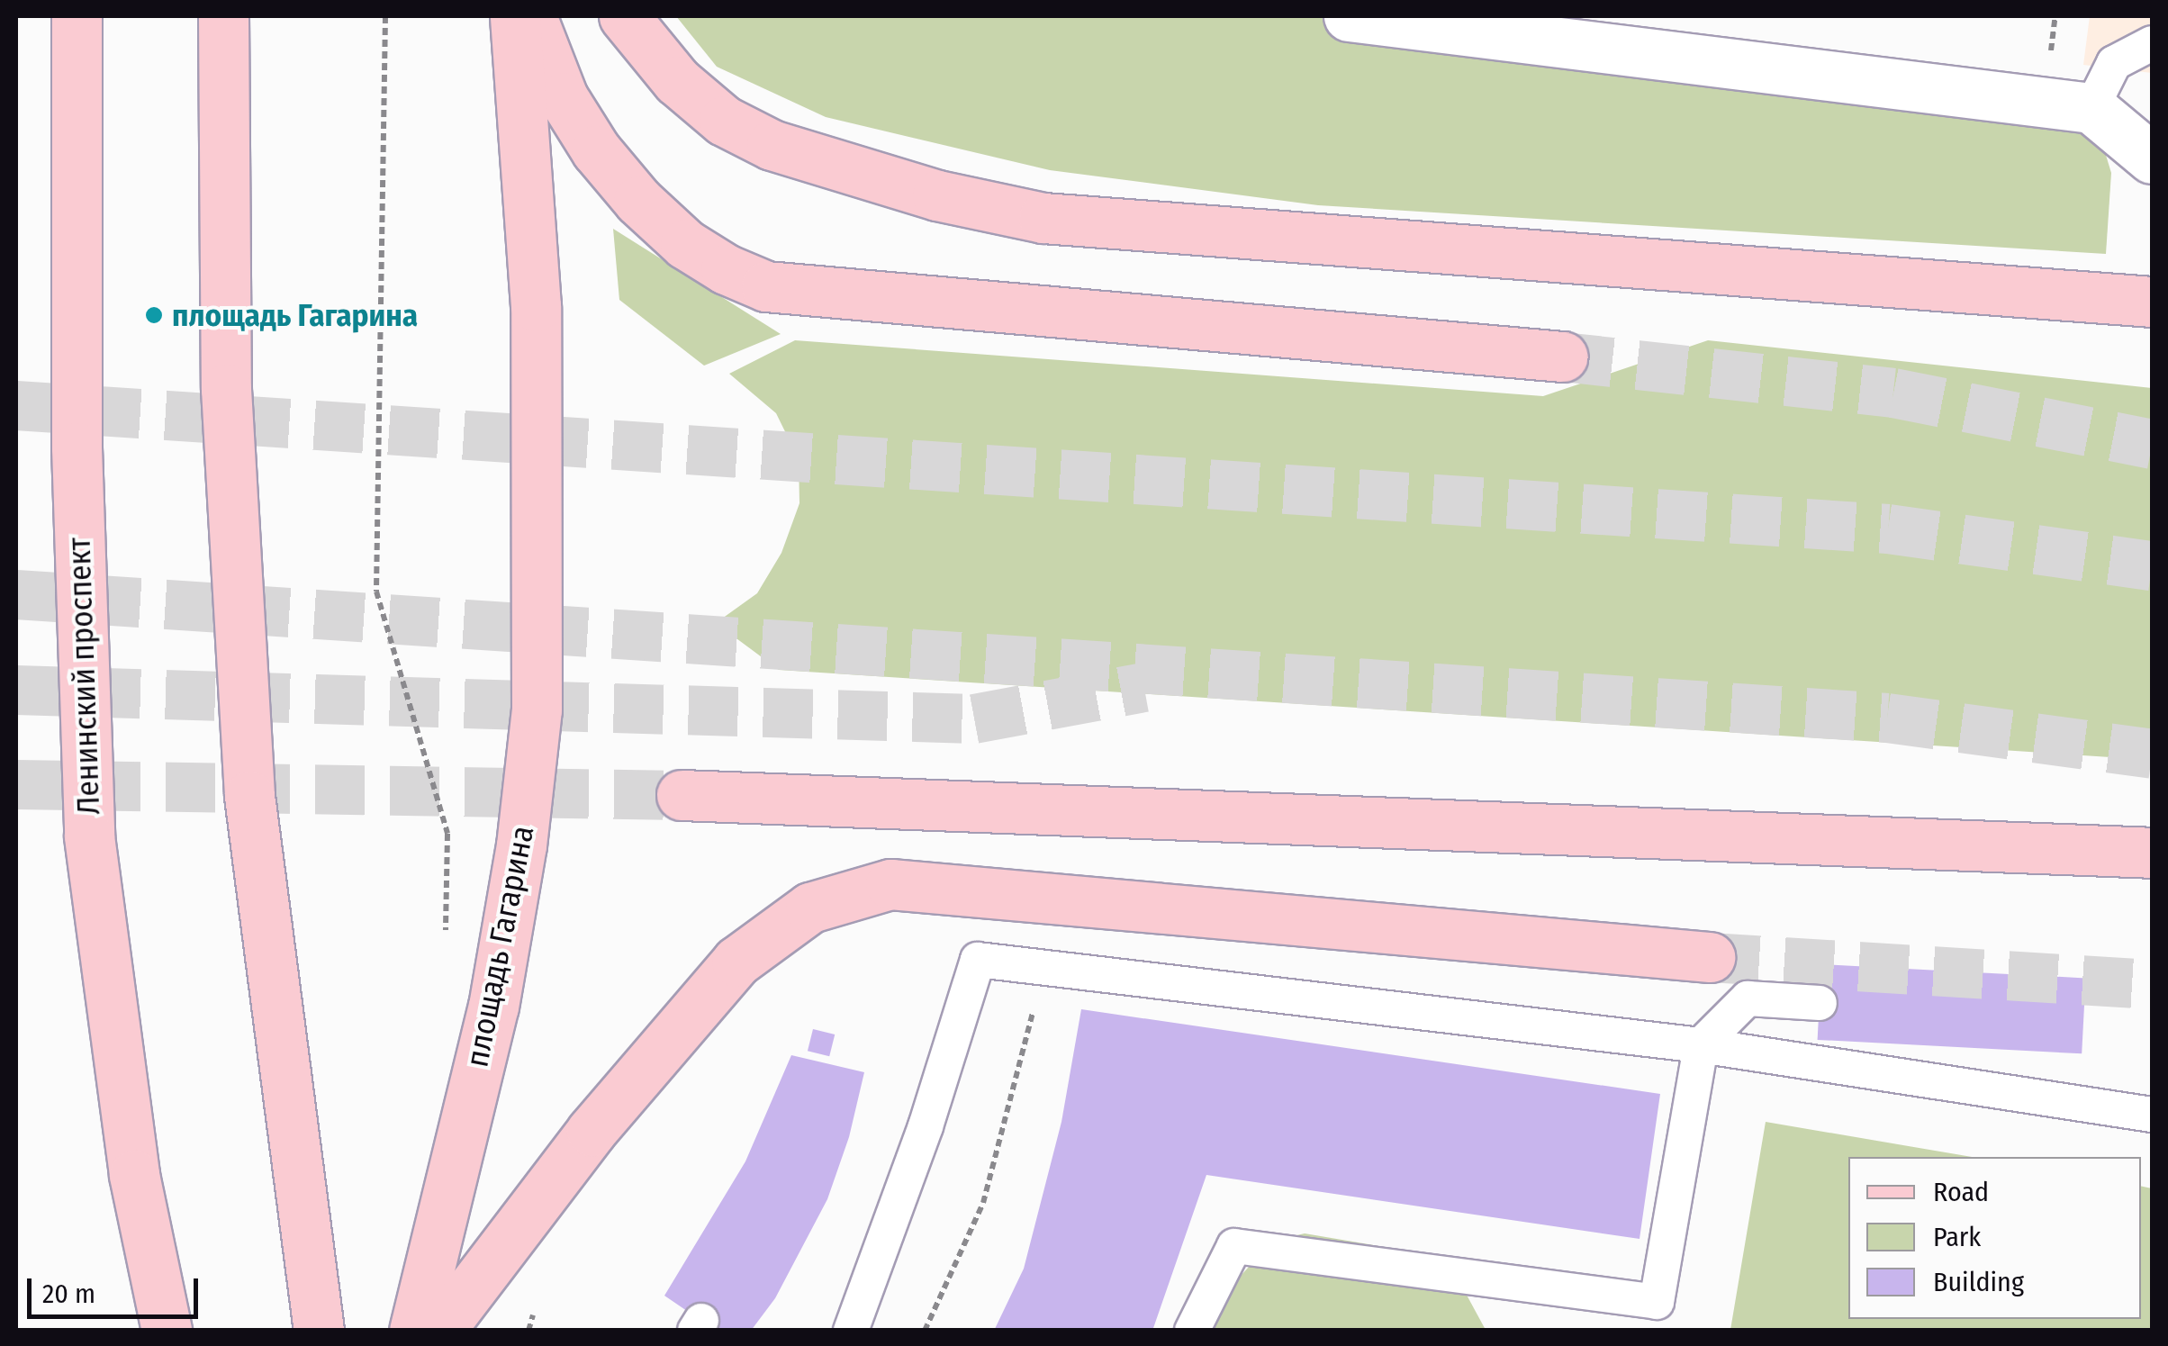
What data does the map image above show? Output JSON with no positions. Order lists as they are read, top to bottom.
{
  "streets": {
    "main road": ["Ленинский проспект", "площадь Гагарина"]
  },
  "places": ["площадь Гагарина"],
  "legend": ["Road", "Park", "Building"],
  "scale_bar": "20 m"
}
